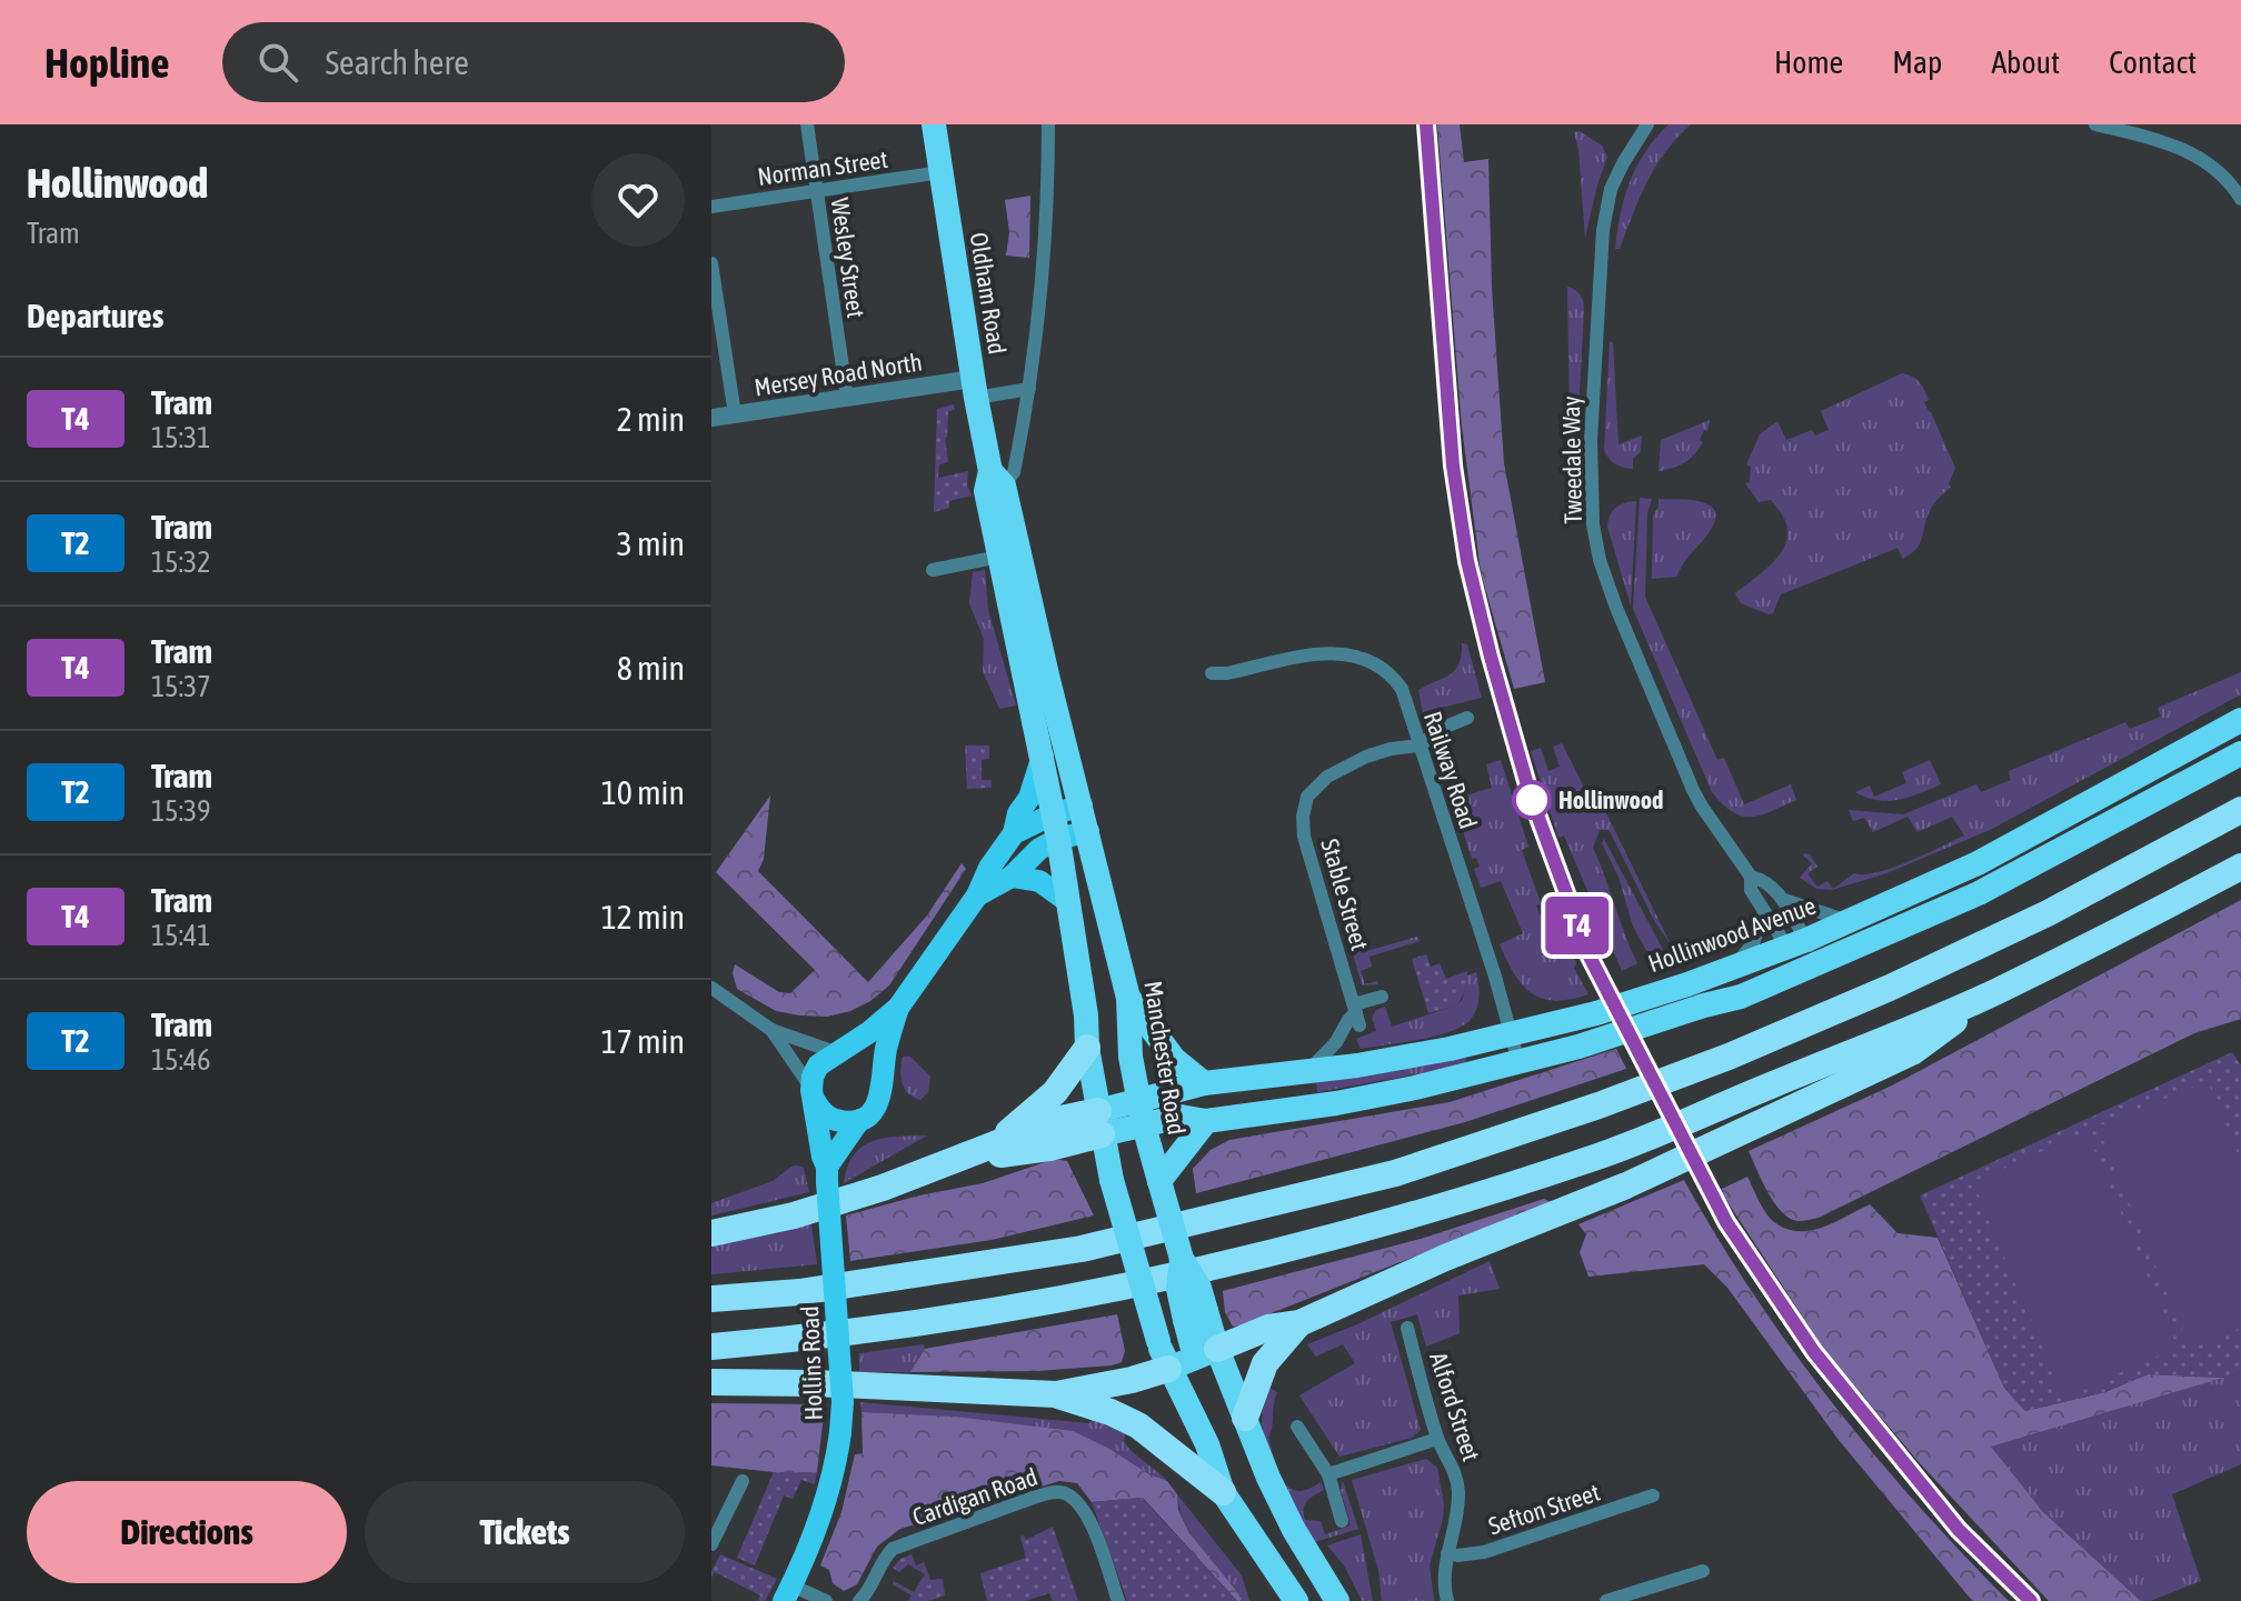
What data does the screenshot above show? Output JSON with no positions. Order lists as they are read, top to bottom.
{
  "streets": {
    "highway": ["Oldham Road", "Hollinwood Avenue", "Manchester Road"],
    "main road": ["Hollins Road"],
    "street": [
      "Norman Street",
      "Wesley Street",
      "Mersey Road North",
      "Tweedale Way",
      "Railway Road",
      "Stable Street",
      "Alford Street",
      "Cardigan Road",
      "Sefton Street"
    ]
  },
  "crossings": [
    ["Norman Street", "Wesley Street"],
    ["Norman Street", "Oldham Road"],
    ["Wesley Street", "Mersey Road North"],
    ["Oldham Road", "Mersey Road North"],
    ["Oldham Road", "Manchester Road"],
    ["Tweedale Way", "Hollinwood Avenue"],
    ["Railway Road", "Stable Street"],
    ["Railway Road", "Hollinwood Avenue"],
    ["Hollinwood Avenue", "Manchester Road"],
    ["Alford Street", "Sefton Street"]
  ],
  "places": ["Hollinwood"],
  "lines": ["tram line T4"],
  "page": {
    "header": "Hopline",
    "search": "Search here",
    "nav": [
      "Home",
      "Map",
      "About",
      "Contact"
    ],
    "heading": [
      ["Hollinwood", "Tram"],
      "Departures"
    ],
    "on_map": "T4",
    "list": [
      {
        "mark": "T4",
        "name": "Tram",
        "note": "15:31",
        "value": "2 min"
      },
      {
        "mark": "T2",
        "name": "Tram",
        "note": "15:32",
        "value": "3 min"
      },
      {
        "mark": "T4",
        "name": "Tram",
        "note": "15:37",
        "value": "8 min"
      },
      {
        "mark": "T2",
        "name": "Tram",
        "note": "15:39",
        "value": "10 min"
      },
      {
        "mark": "T4",
        "name": "Tram",
        "note": "15:41",
        "value": "12 min"
      },
      {
        "mark": "T2",
        "name": "Tram",
        "note": "15:46",
        "value": "17 min"
      }
    ],
    "buttons": ["Directions", "Tickets"]
  }
}
